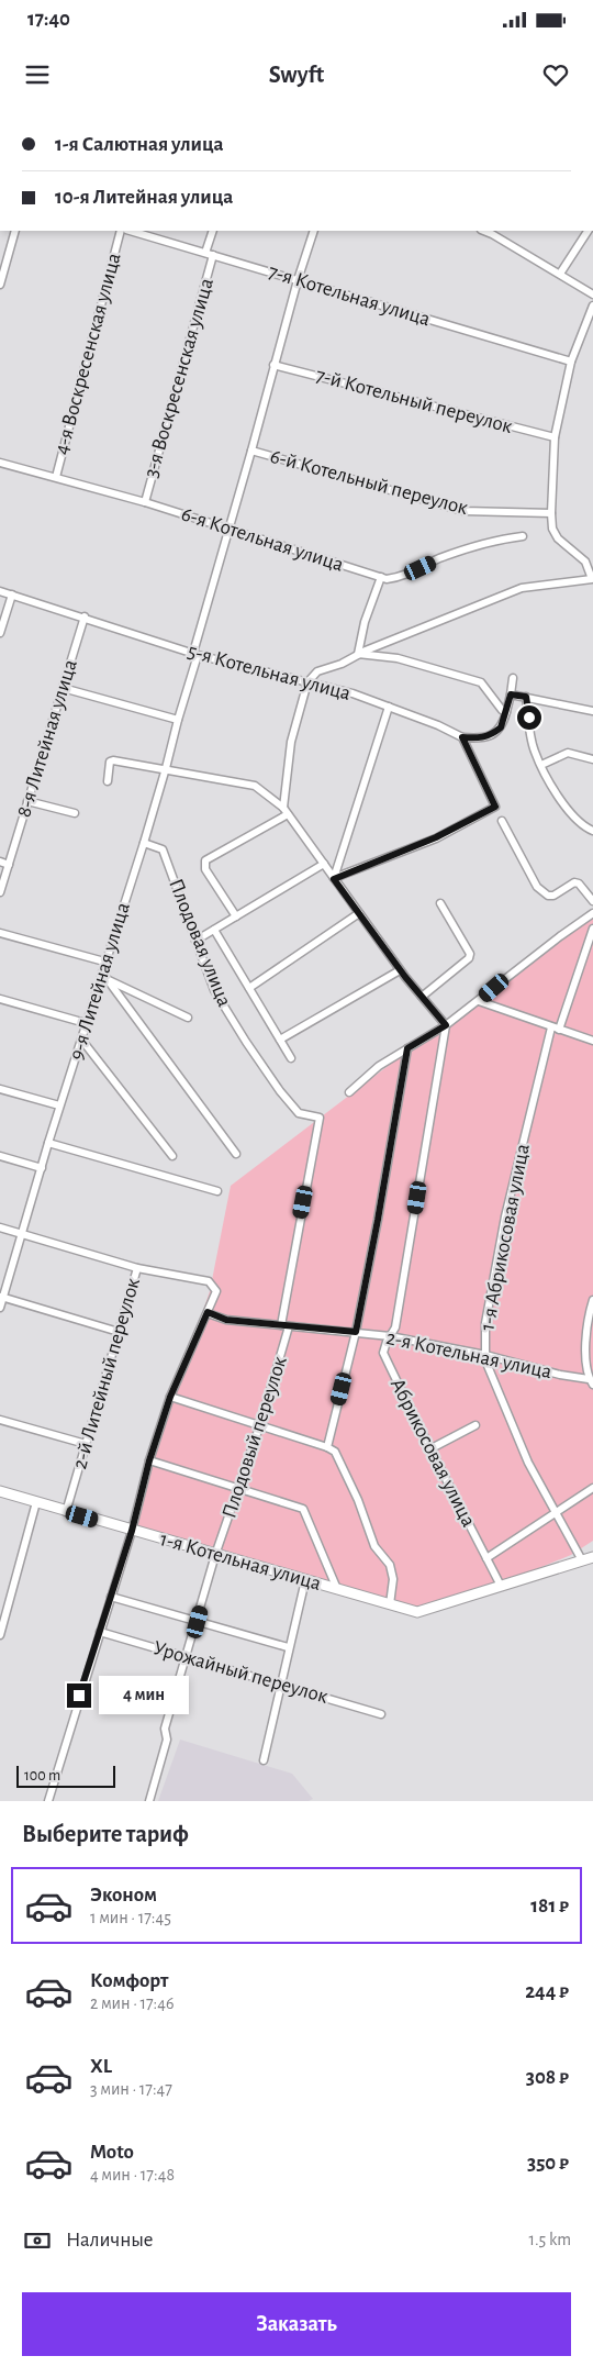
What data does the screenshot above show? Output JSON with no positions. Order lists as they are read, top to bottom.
{
  "streets": {
    "street": [
      "7-я Котельная улица",
      "4-я Воскресенская улица",
      "3-я Воскресенская улица",
      "7-й Котельный переулок",
      "6-й Котельный переулок",
      "6-я Котельная улица",
      "5-я Котельная улица",
      "8-я Литейная улица",
      "Плодовая улица",
      "9-я Литейная улица",
      "1-я Абрикосовая улица",
      "2-я Котельная улица",
      "2-й Литейный переулок",
      "Плодовый переулок",
      "Абрикосовая улица",
      "1-я Котельная улица",
      "Урожайный переулок"
    ]
  },
  "crossings": [
    ["7-я Котельная улица", "3-я Воскресенская улица"],
    ["7-я Котельная улица", "9-я Литейная улица"],
    ["4-я Воскресенская улица", "6-я Котельная улица"],
    ["3-я Воскресенская улица", "6-я Котельная улица"],
    ["7-й Котельный переулок", "9-я Литейная улица"],
    ["6-й Котельный переулок", "9-я Литейная улица"],
    ["6-я Котельная улица", "9-я Литейная улица"],
    ["5-я Котельная улица", "8-я Литейная улица"],
    ["5-я Котельная улица", "9-я Литейная улица"],
    ["Плодовая улица", "9-я Литейная улица"],
    ["Плодовая улица", "Плодовый переулок"],
    ["1-я Абрикосовая улица", "2-я Котельная улица"],
    ["2-я Котельная улица", "Плодовый переулок"],
    ["2-я Котельная улица", "Абрикосовая улица"],
    ["2-й Литейный переулок", "1-я Котельная улица"],
    ["Плодовый переулок", "1-я Котельная улица"],
    ["Плодовый переулок", "Урожайный переулок"],
    ["Абрикосовая улица", "1-я Котельная улица"]
  ],
  "scale_bar": "100 m",
  "page": {
    "status": "17:40",
    "header": "Swyft",
    "banner": ["1-я Салютная улица", "10-я Литейная улица"],
    "bubble": "4 мин",
    "scale": "100 m",
    "heading": "Выберите тариф",
    "list": [
      {
        "name": "Эконом",
        "note": "1 мин · 17:45",
        "value": "181 ₽"
      },
      {
        "name": "Комфорт",
        "note": "2 мин · 17:46",
        "value": "244 ₽"
      },
      {
        "name": "XL",
        "note": "3 мин · 17:47",
        "value": "308 ₽"
      },
      {
        "name": "Moto",
        "note": "4 мин · 17:48",
        "value": "350 ₽"
      }
    ],
    "pay": ["Наличные", "1.5 km"],
    "buttons": "Заказать"
  }
}
